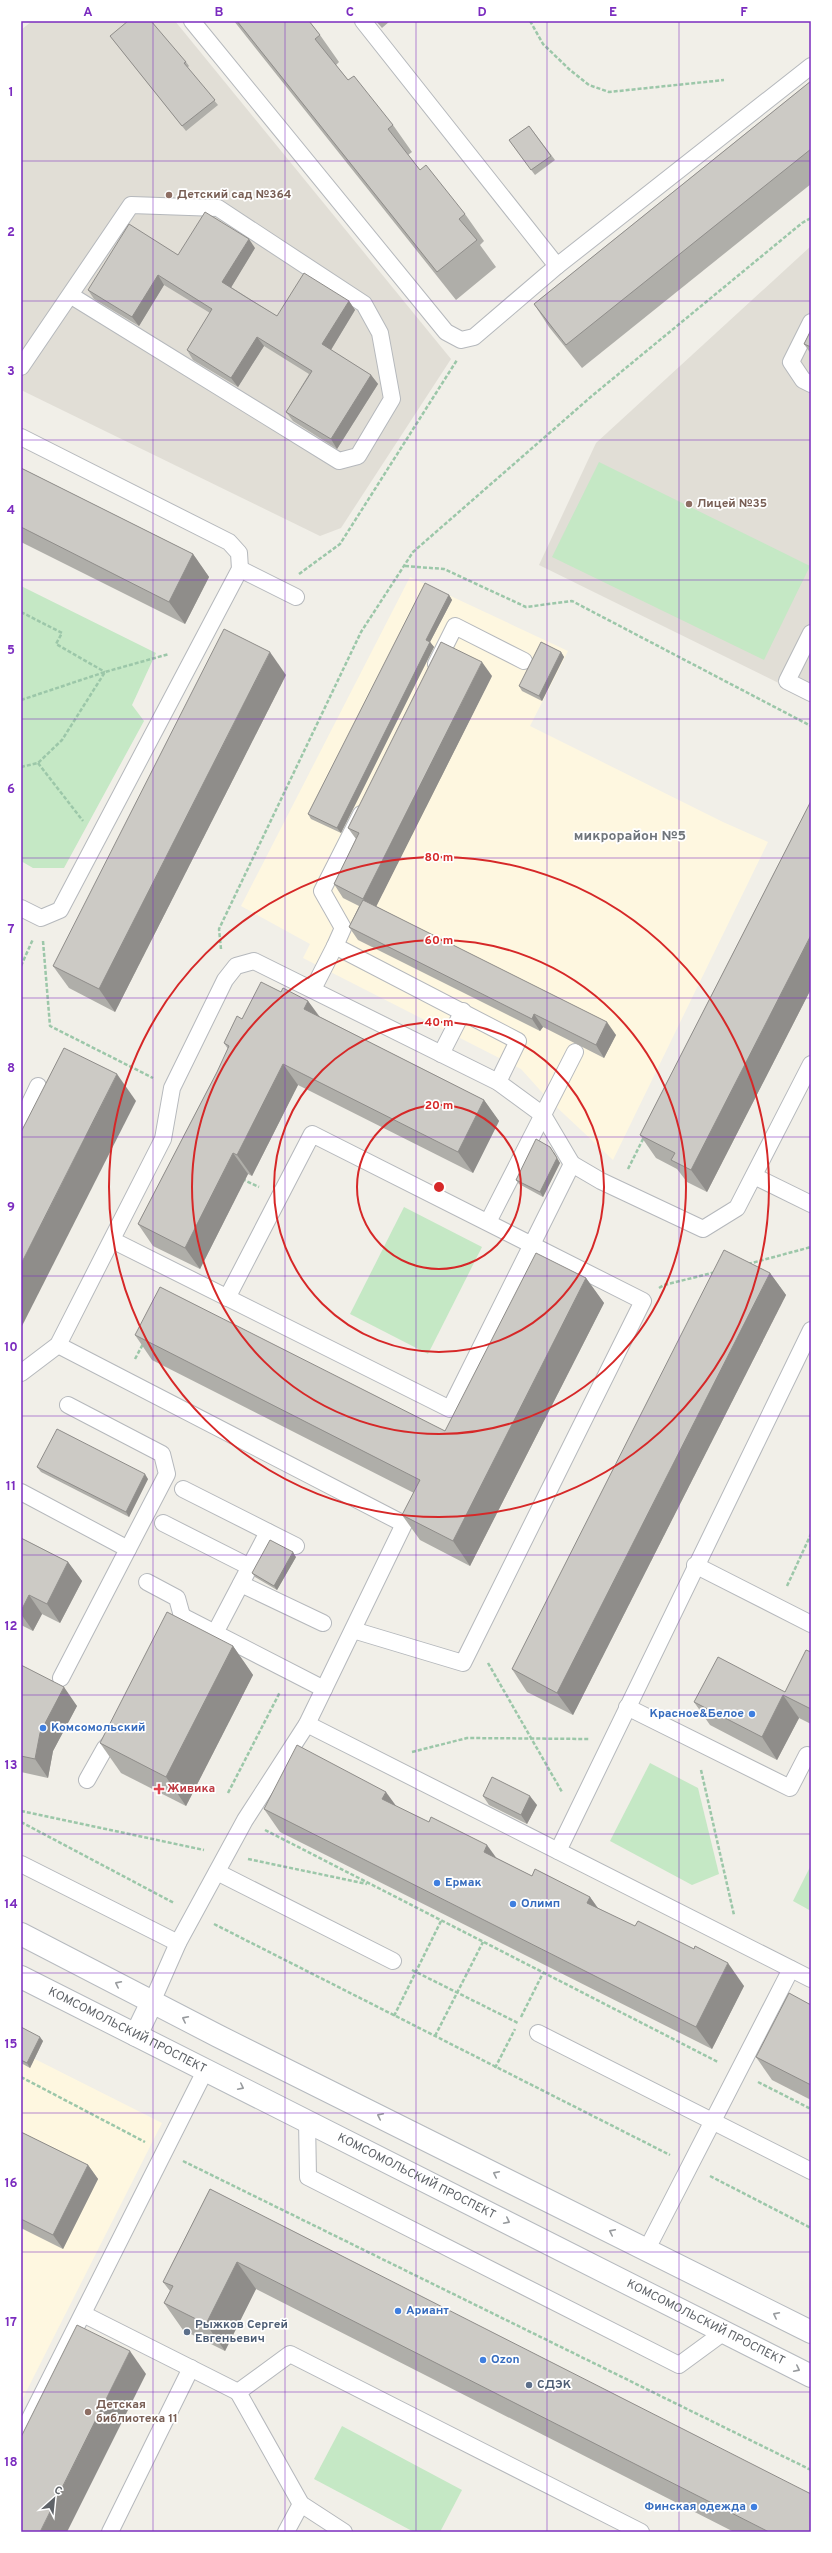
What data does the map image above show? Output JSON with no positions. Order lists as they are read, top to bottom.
{
  "streets": {
    "main road": ["КОМСОМОЛЬСКИЙ ПРОСПЕКТ"]
  },
  "districts": ["микрорайон №5"],
  "places": {
    "other": [
      "Детский сад №364",
      "Лицей №35",
      "Красное&Белое",
      "Комсомольский",
      "Ермак",
      "Олимп",
      "Ариант",
      "Рыжков Сергей Евгеньевич",
      "Ozon",
      "СДЭК",
      "Детская библиотека 11",
      "Финская одежда"
    ],
    "health": ["Живика"]
  },
  "north": "top right",
  "grid": {
    "columns": [
      "A",
      "B",
      "C",
      "D",
      "E",
      "F"
    ],
    "rows": [
      "1",
      "2",
      "3",
      "4",
      "5",
      "6",
      "7",
      "8",
      "9",
      "10",
      "11",
      "12",
      "13",
      "14",
      "15",
      "16",
      "17",
      "18"
    ]
  },
  "rings": [
    "80 m",
    "60 m",
    "40 m",
    "20 m"
  ]
}
